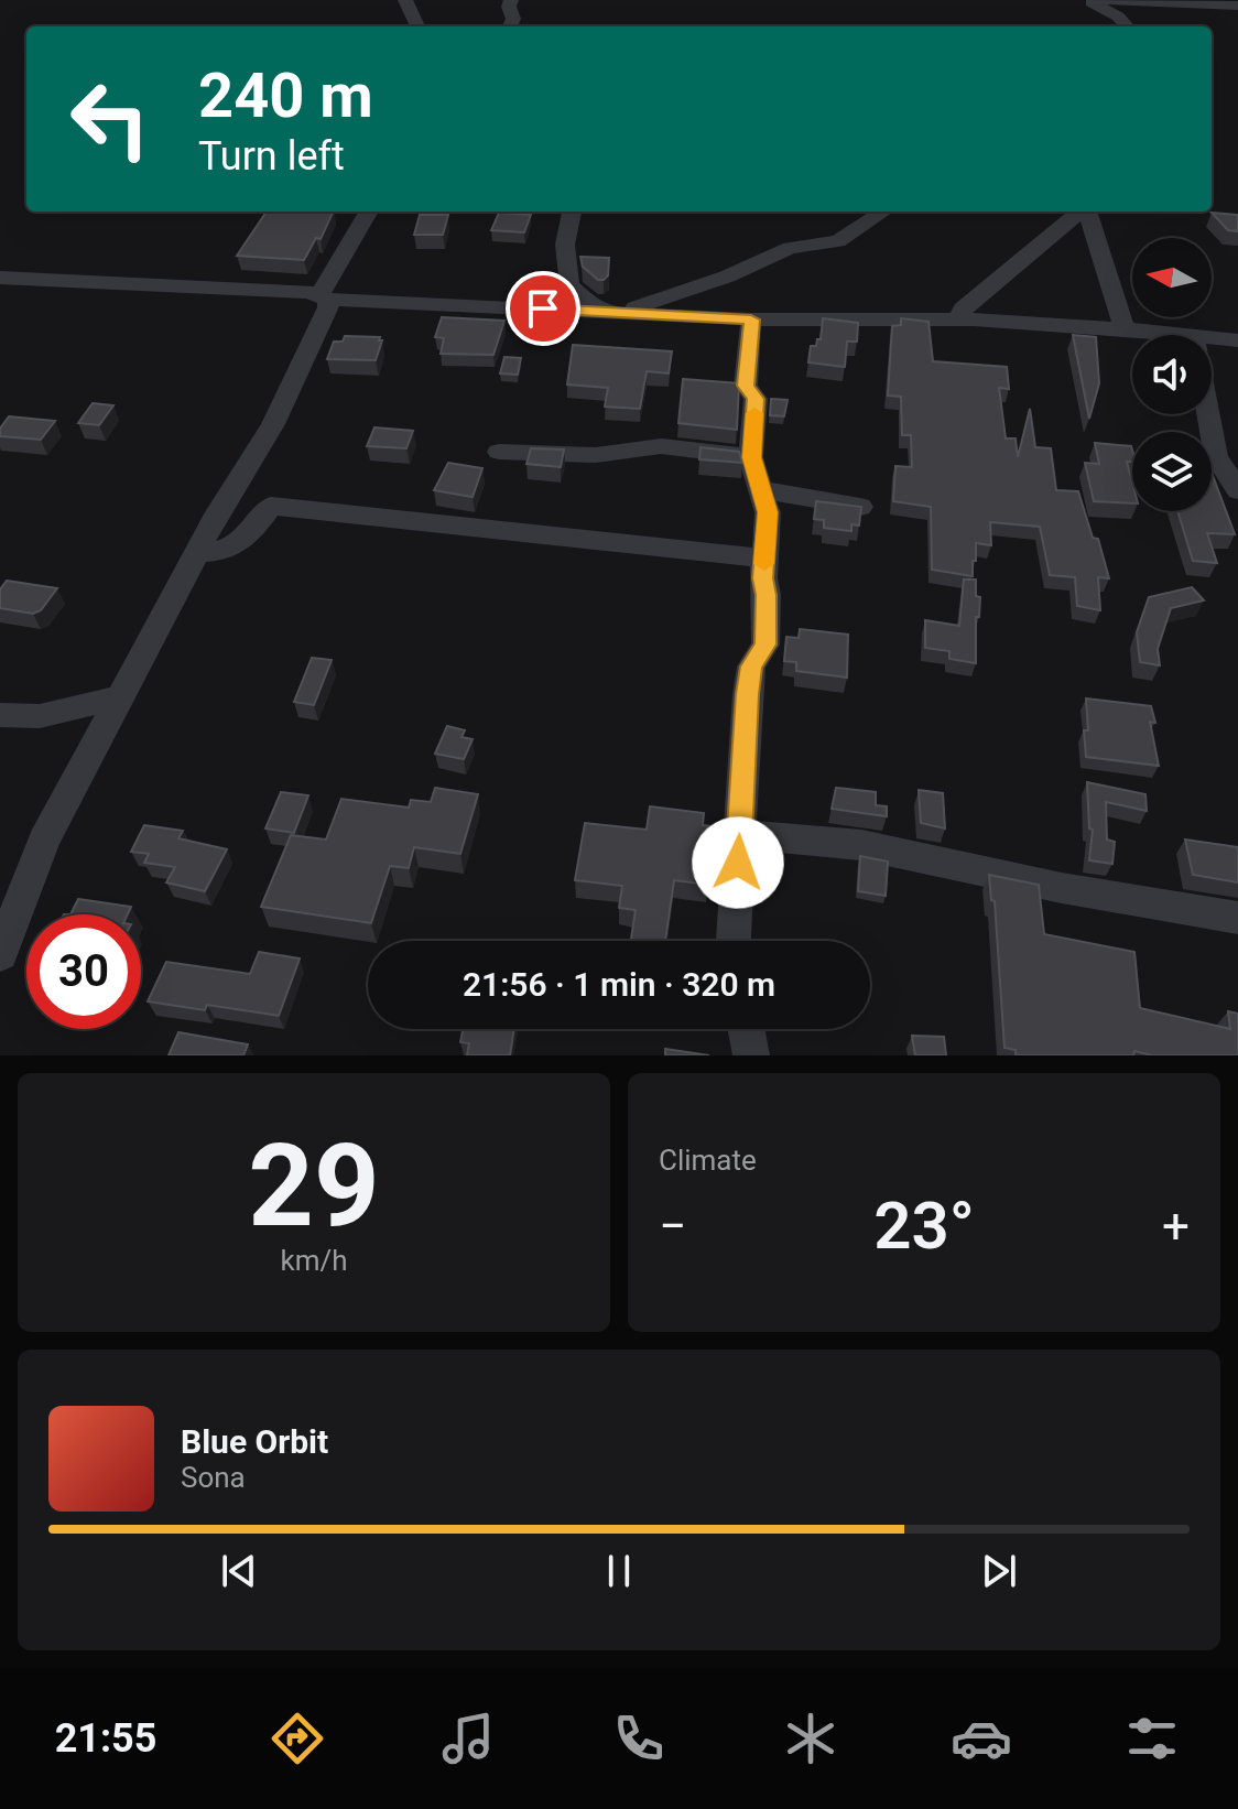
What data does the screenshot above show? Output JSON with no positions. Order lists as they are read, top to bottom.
{
  "north": "left",
  "page": {
    "turn": ["240 m", "Turn left"],
    "limit": "30",
    "trip": "21:56 · 1 min · 320 m",
    "tile": [
      ["29", "km/h"],
      "Climate"
    ],
    "heat": ["−", "23°", "+"],
    "song": ["Blue Orbit", "Sona"],
    "tabs": "21:55"
  }
}
